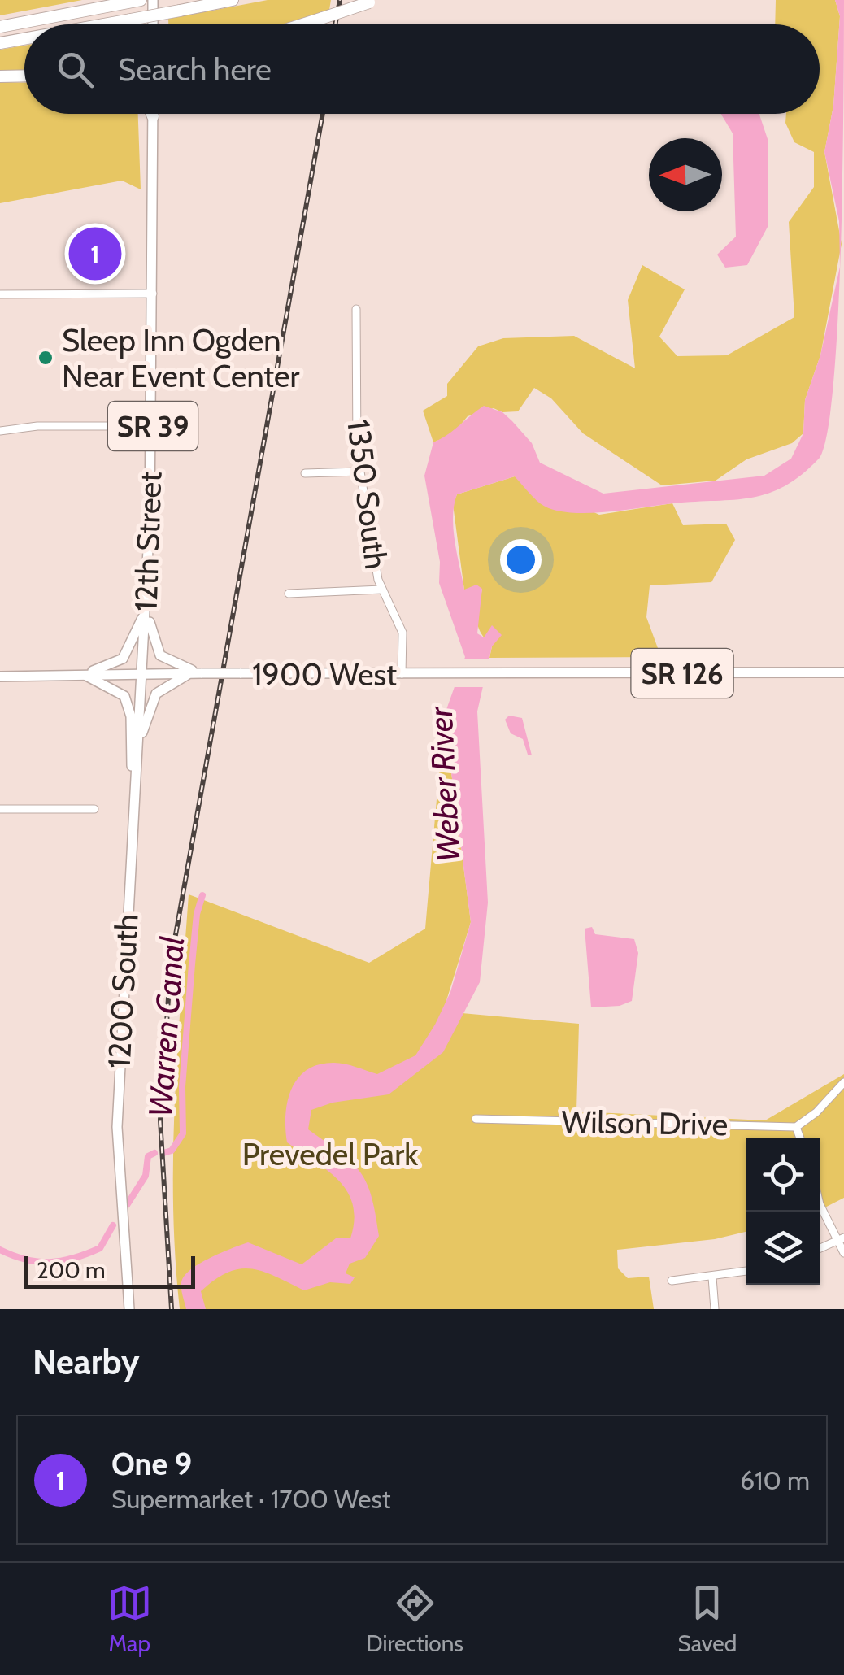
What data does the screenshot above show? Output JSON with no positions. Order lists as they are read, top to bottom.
{
  "streets": {
    "main road": [
      "SR 39",
      "12th Street",
      "SR 126",
      "1900 West",
      "1200 South"
    ],
    "street": ["1350 South", "Wilson Drive"]
  },
  "crossings": [
    ["1350 South", "1900 West"],
    ["12th Street", "1900 West"],
    ["12th Street", "1200 South"],
    ["1900 West", "1200 South"]
  ],
  "water": ["Weber River", "Warren Canal"],
  "parks": ["Prevedel Park"],
  "places": ["Sleep Inn Ogden Near Event Center"],
  "scale_bar": "200 m",
  "north": "left",
  "page": {
    "search": "Search here",
    "pins": "1",
    "scale": "200 m",
    "heading": "Nearby",
    "list": [
      {
        "mark": "1",
        "name": "One 9",
        "note": "Supermarket · 1700 West",
        "value": "610 m"
      }
    ],
    "nav": ["Map", "Directions", "Saved"]
  }
}
